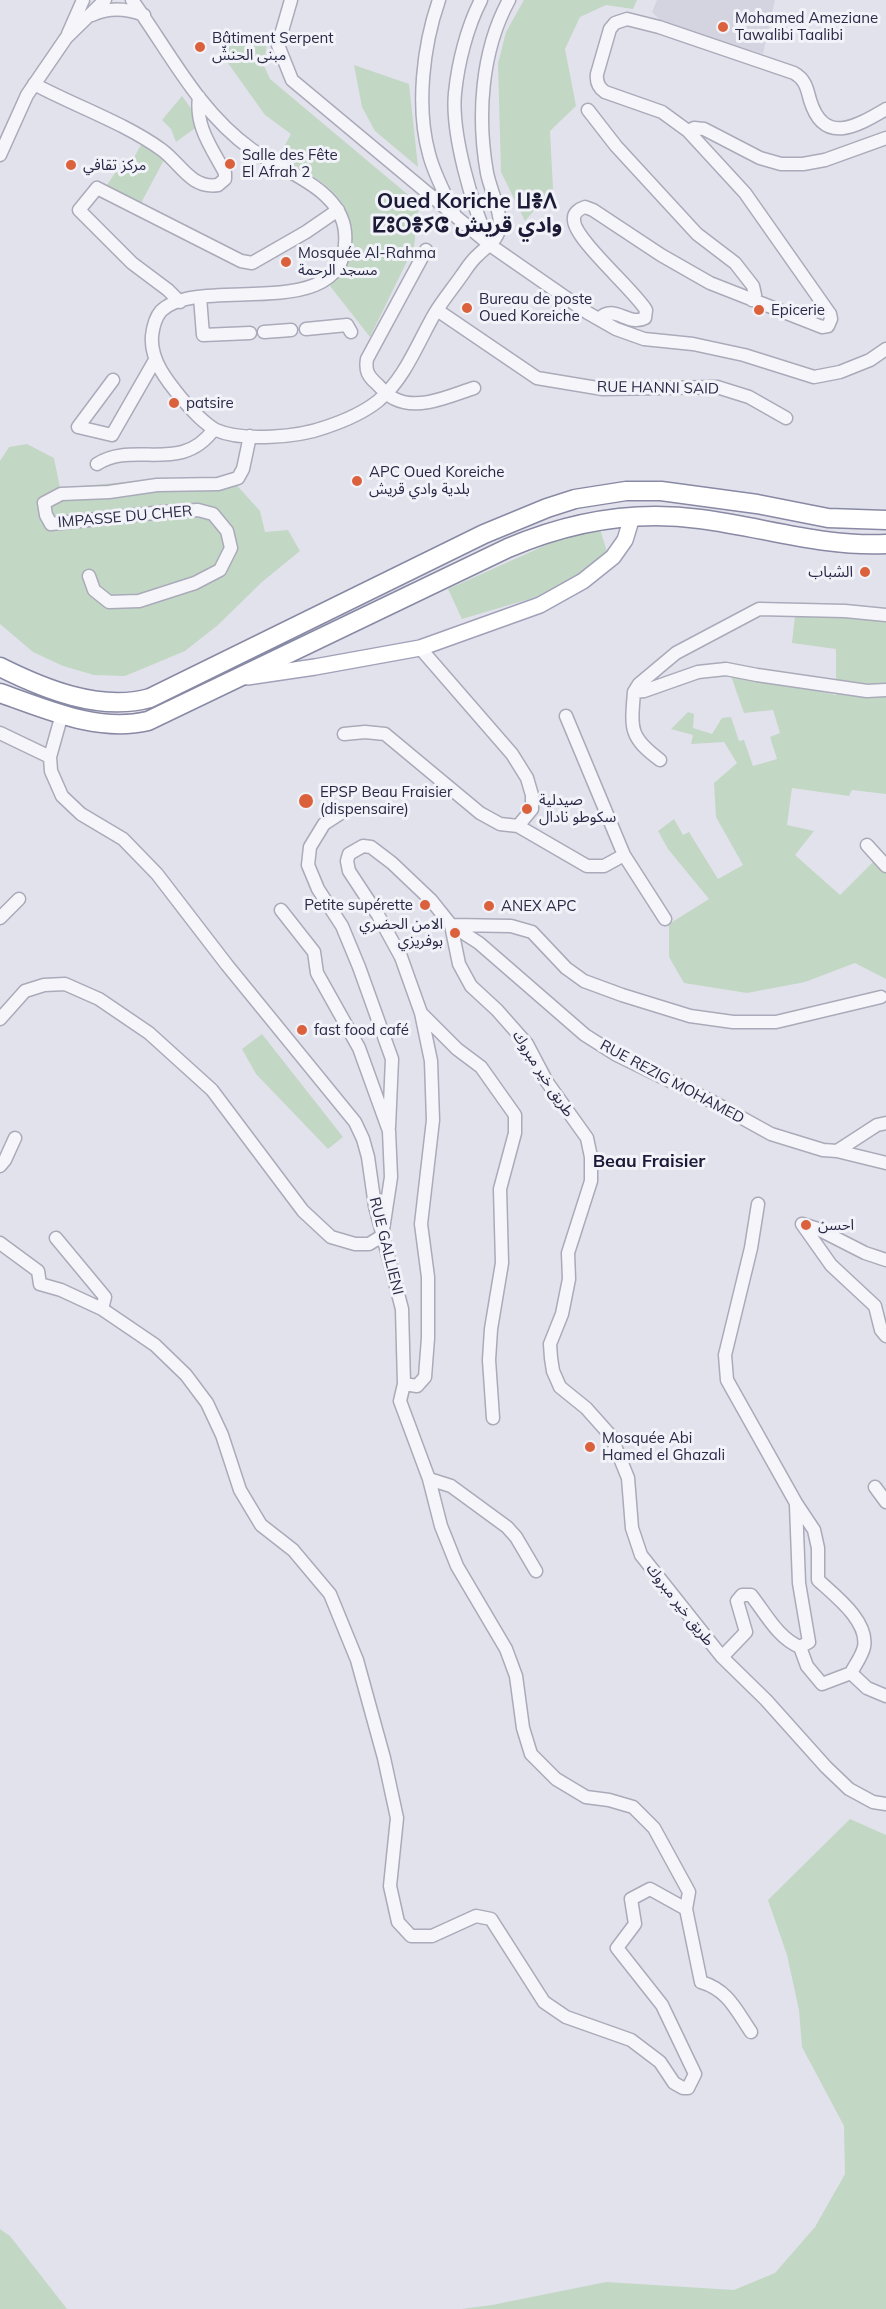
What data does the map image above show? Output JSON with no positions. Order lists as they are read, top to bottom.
{
  "streets": {
    "street": [
      "RUE HANNI SAID",
      "IMPASSE DU CHER",
      "طريق خير مبروك",
      "RUE REZIG MOHAMED",
      "RUE GALLIENI"
    ]
  },
  "crossings": [
    ["طريق خير مبروك", "RUE REZIG MOHAMED"],
    ["طريق خير مبروك", "RUE GALLIENI"]
  ],
  "districts": ["Oued Koriche ⵡⴻⴷ ⵇⵓⵔⴻⵢⵛ وادي قريش", "Beau Fraisier"],
  "places": [
    "Mohamed Ameziane Tawalibi Taalibi",
    "Bâtiment Serpent مبنى الحنشّ",
    "Salle des Fête El Afrah 2",
    "مركز تقافي",
    "Mosquée Al-Rahma مسجد الرحمة",
    "Bureau de poste Oued Koreiche",
    "Epicerie",
    "patsire",
    "APC Oued Koreiche بلدية وادي قريش",
    "الشباب",
    "EPSP Beau Fraisier (dispensaire)",
    "صيدلية سكوطو نادال",
    "Petite supérette",
    "ANEX APC",
    "الامن الحضري بوفريزي",
    "fast food café",
    "احسن",
    "Mosquée Abi Hamed el Ghazali"
  ]
}
